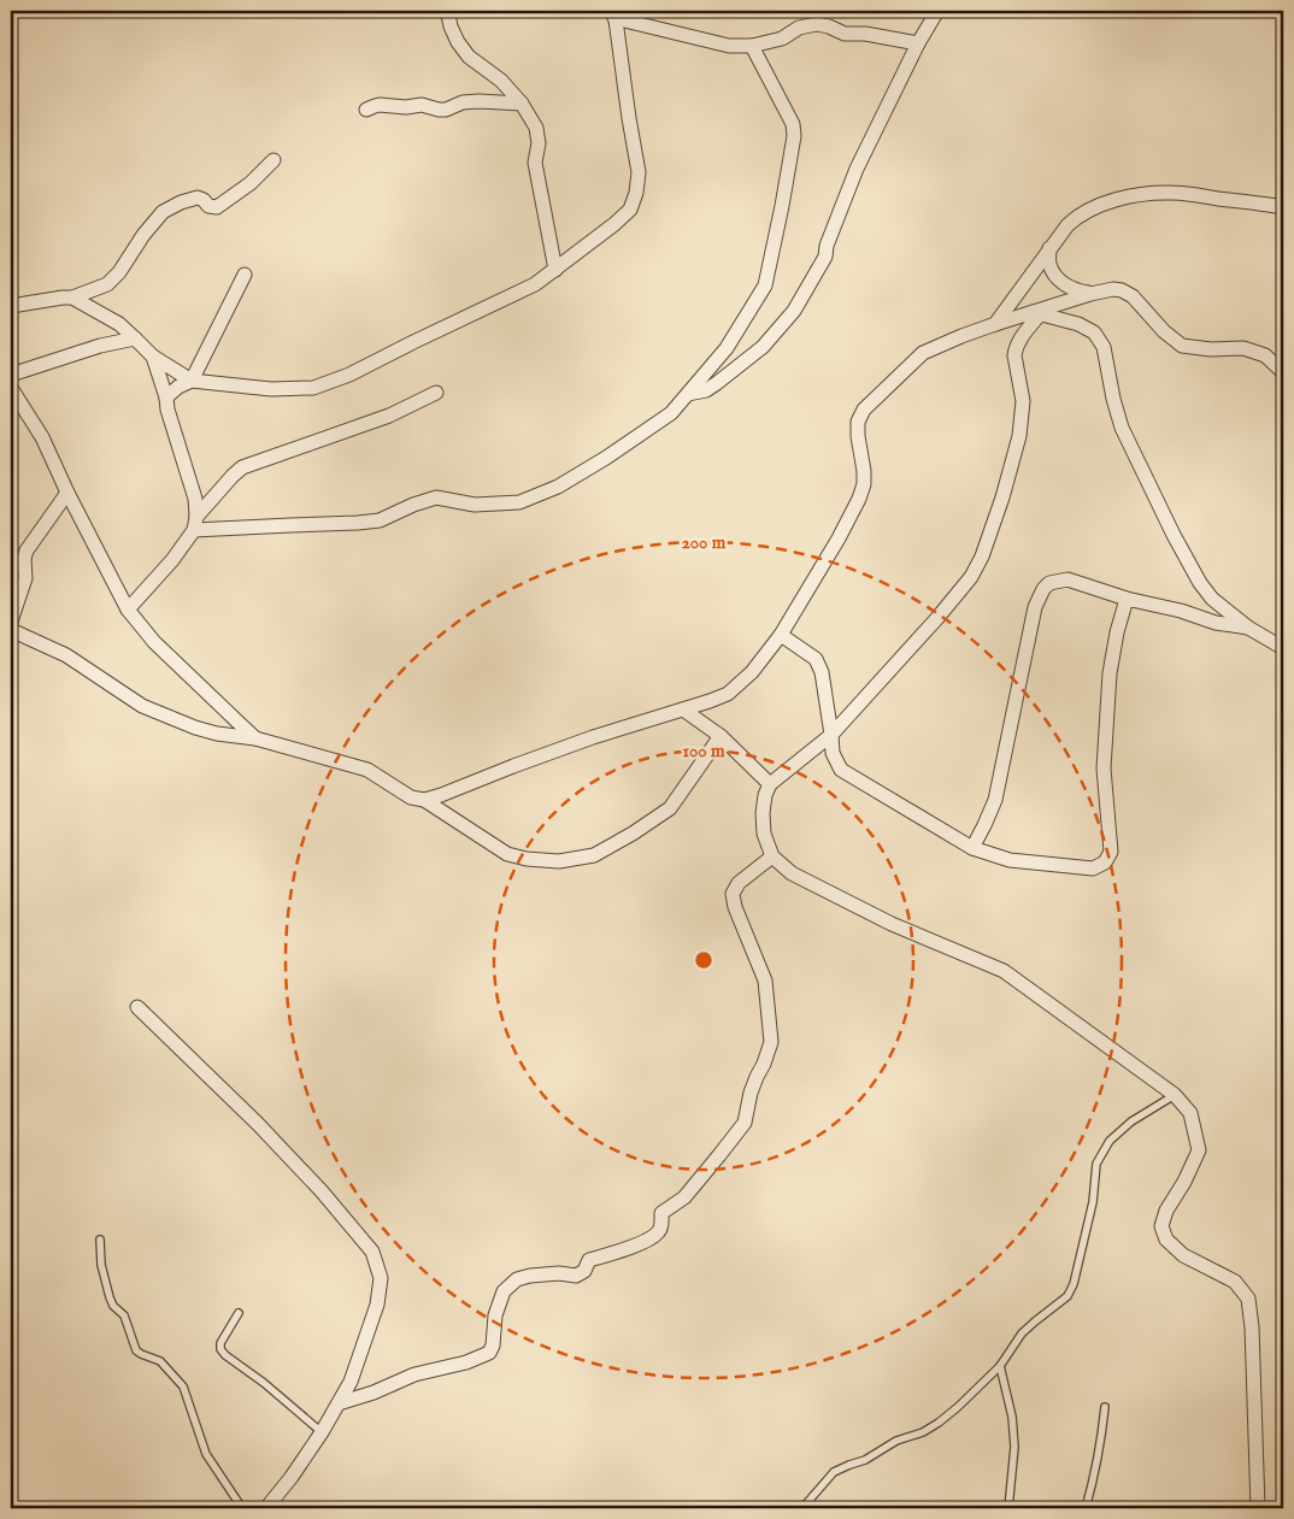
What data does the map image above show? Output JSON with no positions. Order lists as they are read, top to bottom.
{
  "rings": ["200 m", "100 m"]
}
